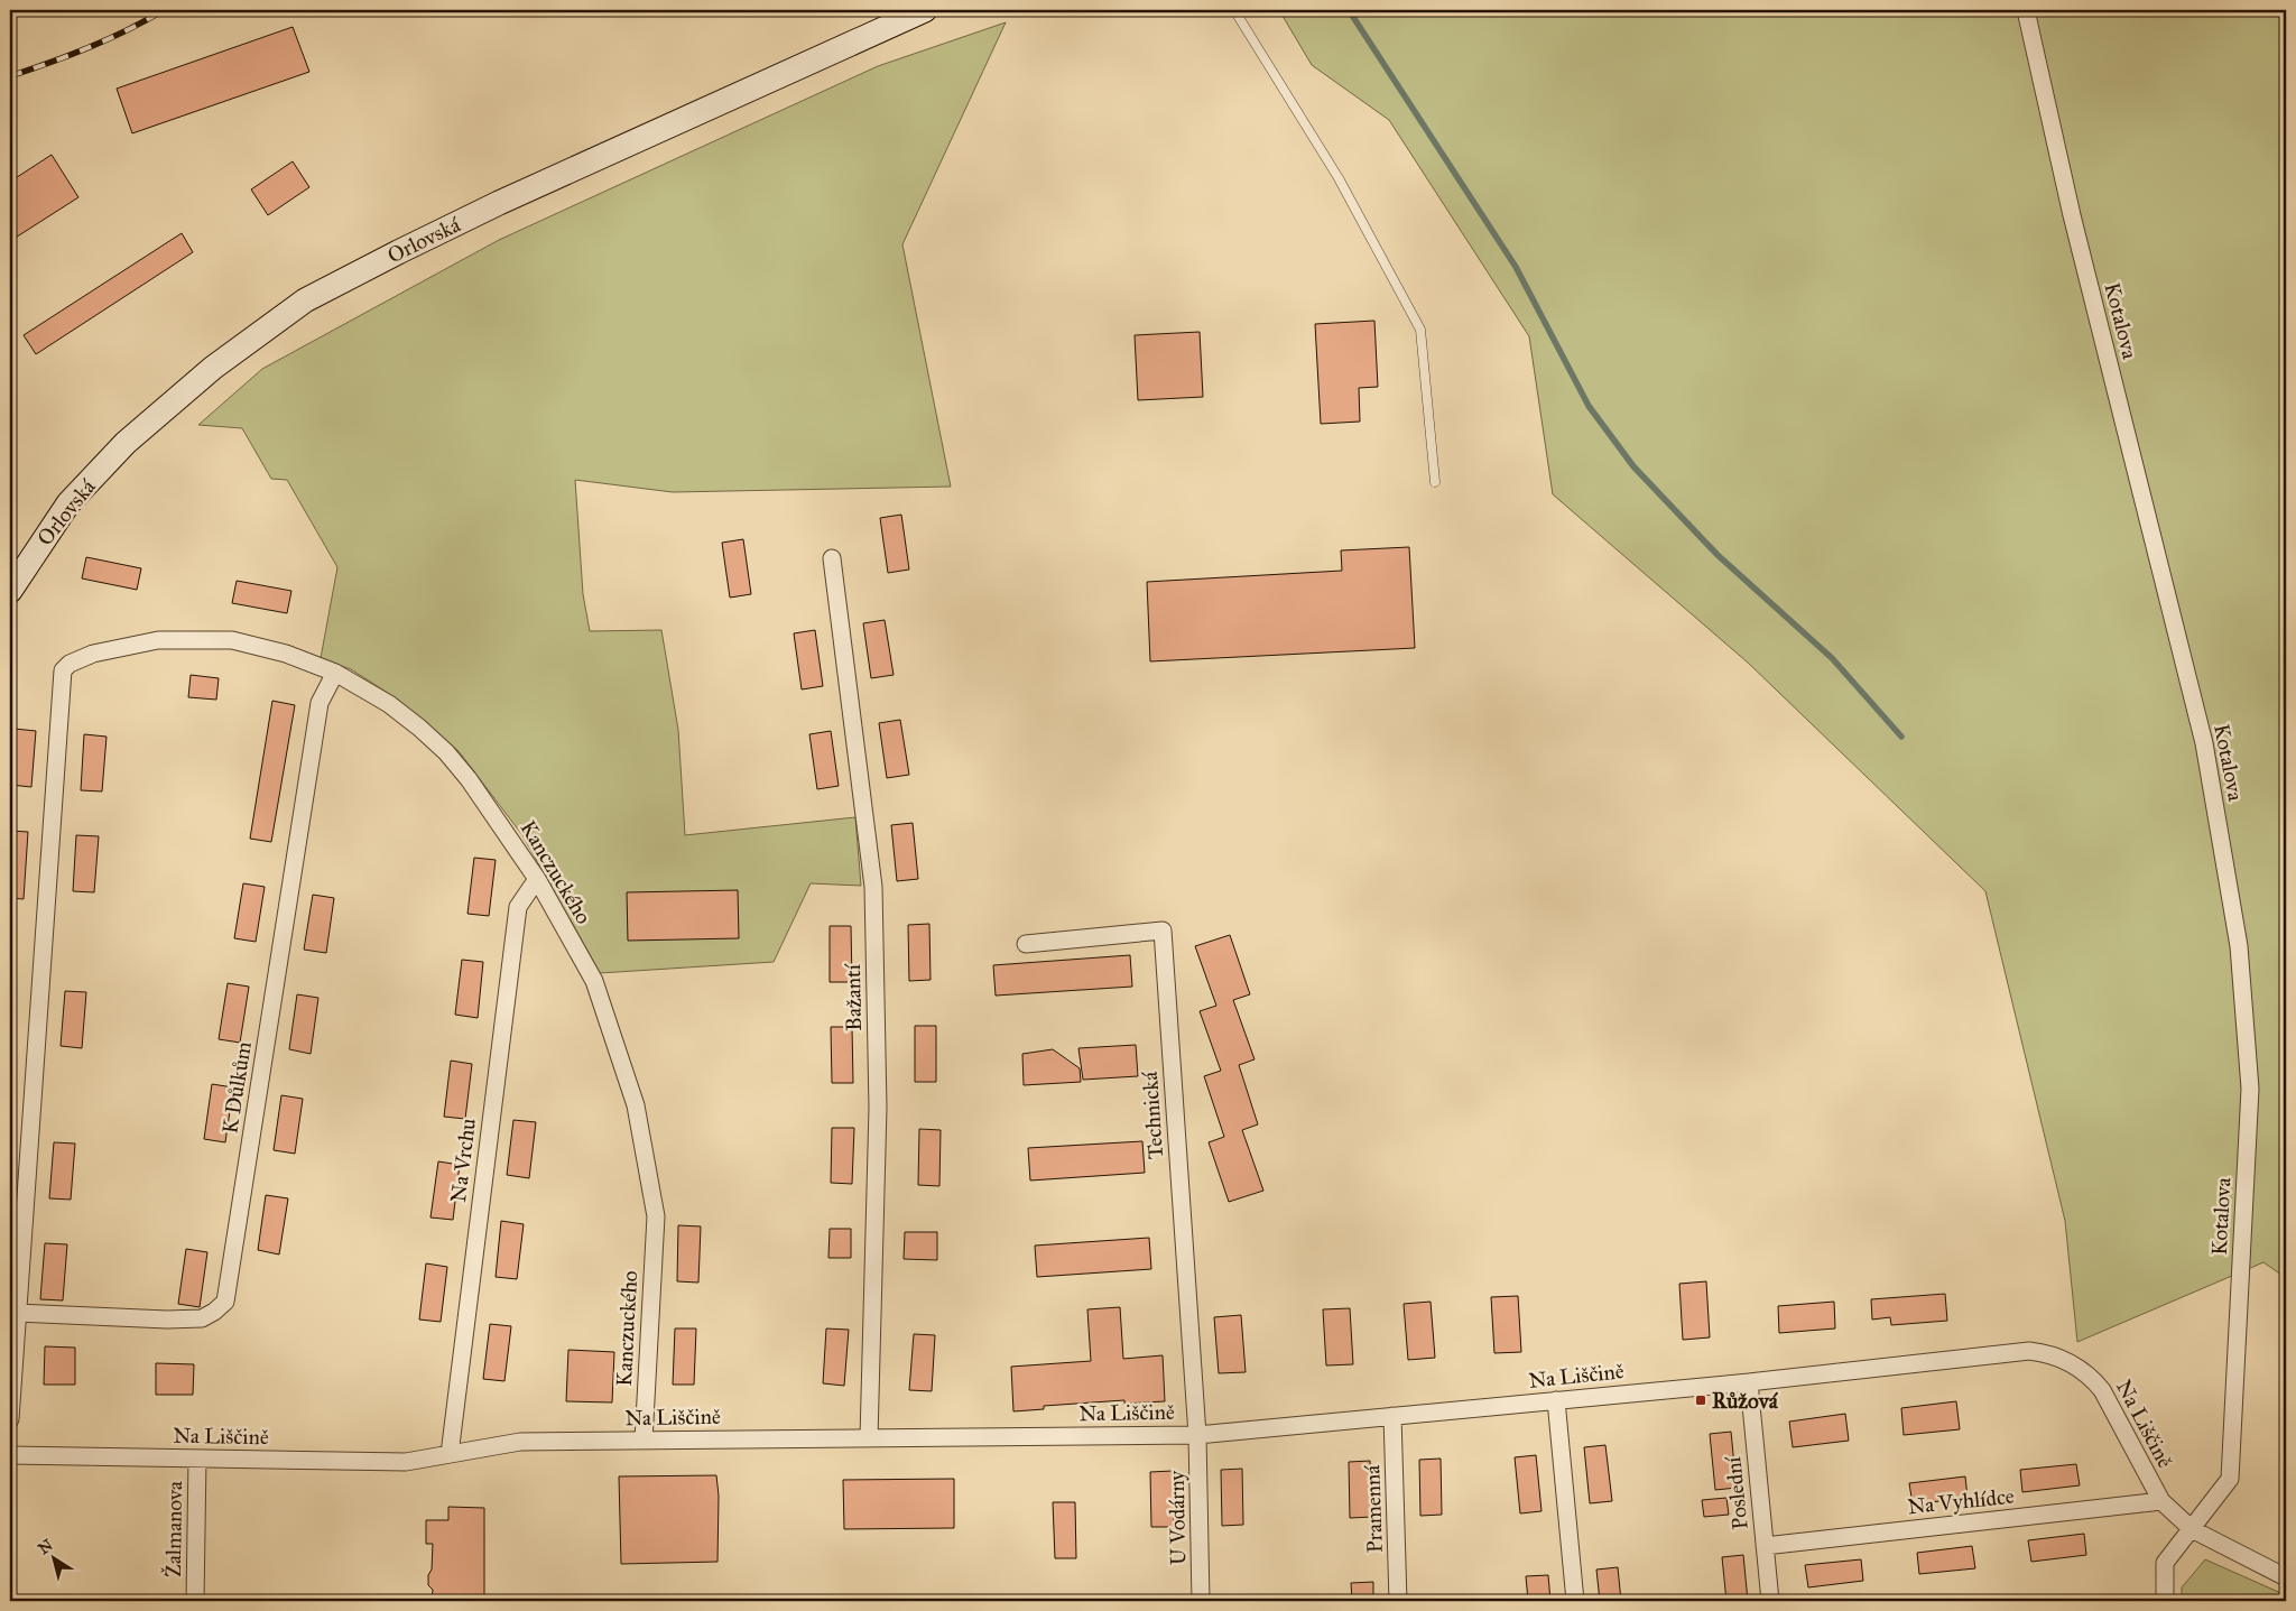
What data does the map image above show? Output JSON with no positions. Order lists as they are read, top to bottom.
{
  "streets": {
    "main road": ["Orlovská"],
    "street": [
      "Kotalova",
      "Kanczuckého",
      "Bažantí",
      "K Důlkům",
      "Technická",
      "Na Vrchu",
      "Na Liščině",
      "Poslední",
      "Na Vyhlídce",
      "Pramenná",
      "U Vodárny",
      "Žalmanova"
    ]
  },
  "crossings": [
    ["Kotalova", "Na Liščině"],
    ["Kanczuckého", "K Důlkům"],
    ["Kanczuckého", "Na Vrchu"],
    ["Kanczuckého", "Na Liščině"],
    ["Bažantí", "Na Liščině"],
    ["Technická", "Na Liščině"],
    ["Technická", "U Vodárny"],
    ["Na Vrchu", "Na Liščině"],
    ["Na Liščině", "Poslední"],
    ["Na Liščině", "Na Vyhlídce"],
    ["Na Liščině", "Pramenná"],
    ["Na Liščině", "U Vodárny"],
    ["Na Liščině", "Žalmanova"],
    ["Poslední", "Na Vyhlídce"]
  ],
  "places": {
    "transit": ["Růžová"]
  },
  "north": "top left"
}
